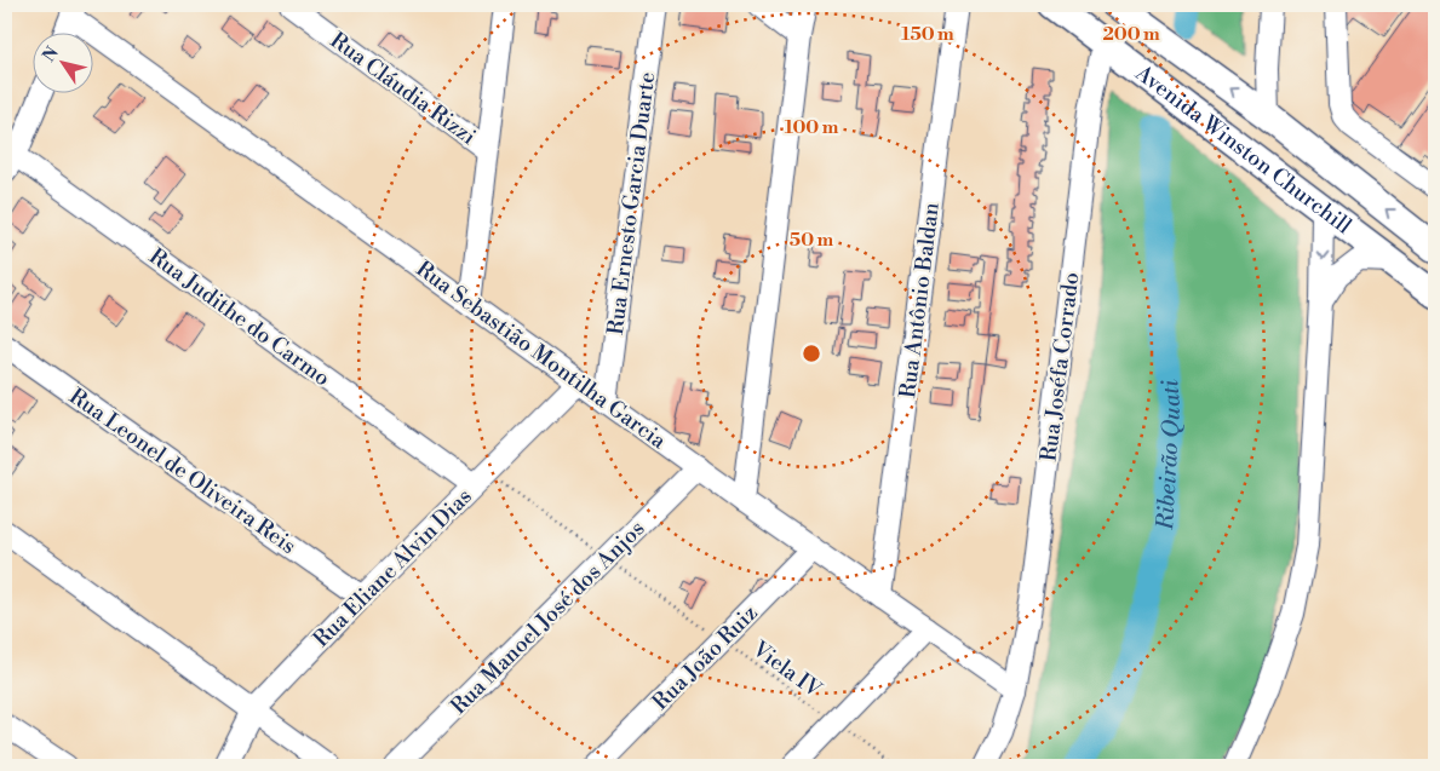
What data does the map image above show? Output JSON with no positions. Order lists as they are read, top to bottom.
{
  "streets": {
    "main road": ["Avenida Winston Churchill"],
    "street": [
      "Rua Cláudia Rizzi",
      "Rua Ernesto Garcia Duarte",
      "Rua Antônio Baldan",
      "Rua Judithe do Carmo",
      "Rua Sebastião Montilha Garcia",
      "Rua Joséfa Corrado",
      "Rua Leonel de Oliveira Reis",
      "Rua Eliane Alvin Dias",
      "Rua Manoel José dos Anjos",
      "Rua João Ruiz"
    ],
    "path": ["Viela IV"]
  },
  "crossings": [
    ["Avenida Winston Churchill", "Rua Joséfa Corrado"],
    ["Rua Ernesto Garcia Duarte", "Rua Sebastião Montilha Garcia"],
    ["Rua Antônio Baldan", "Rua Sebastião Montilha Garcia"],
    ["Rua Judithe do Carmo", "Rua Eliane Alvin Dias"],
    ["Rua Sebastião Montilha Garcia", "Rua Joséfa Corrado"],
    ["Rua Sebastião Montilha Garcia", "Rua Eliane Alvin Dias"],
    ["Rua Sebastião Montilha Garcia", "Rua Manoel José dos Anjos"],
    ["Rua Sebastião Montilha Garcia", "Rua João Ruiz"],
    ["Rua Leonel de Oliveira Reis", "Rua Eliane Alvin Dias"],
    ["Rua João Ruiz", "Viela IV"]
  ],
  "water": ["Ribeirão Quati"],
  "north": "top left",
  "rings": [
    "200 m",
    "150 m",
    "100 m",
    "50 m"
  ]
}
